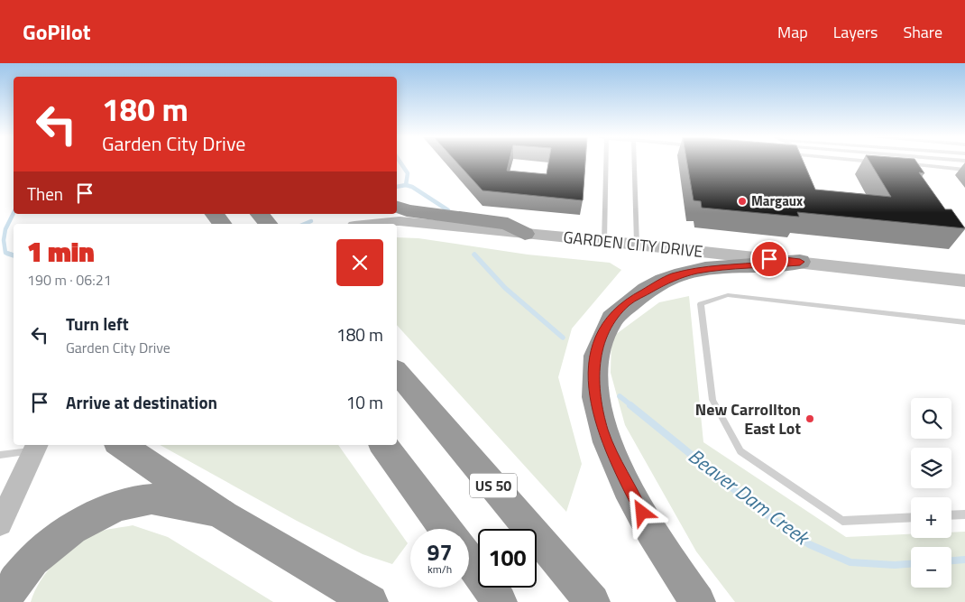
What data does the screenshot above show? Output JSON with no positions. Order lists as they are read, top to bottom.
{
  "streets": {
    "highway": ["US 50"],
    "main road": ["GARDEN CITY DRIVE"]
  },
  "water": ["Beaver Dam Creek"],
  "places": ["Margaux", "New Carrollton East Lot"],
  "page": {
    "header": "GoPilot",
    "nav": ["Map", "Layers", "Share"],
    "turn": ["180 m", "Garden City Drive"],
    "then": "Then",
    "heading": ["1 min", "190 m · 06:21"],
    "list": [
      {
        "name": "Turn left",
        "note": "Garden City Drive",
        "value": "180 m"
      },
      {
        "name": "Arrive at destination",
        "value": "10 m"
      }
    ],
    "map_buttons": ["+", "−"],
    "speed": "97 km/h",
    "limit": "100"
  }
}
